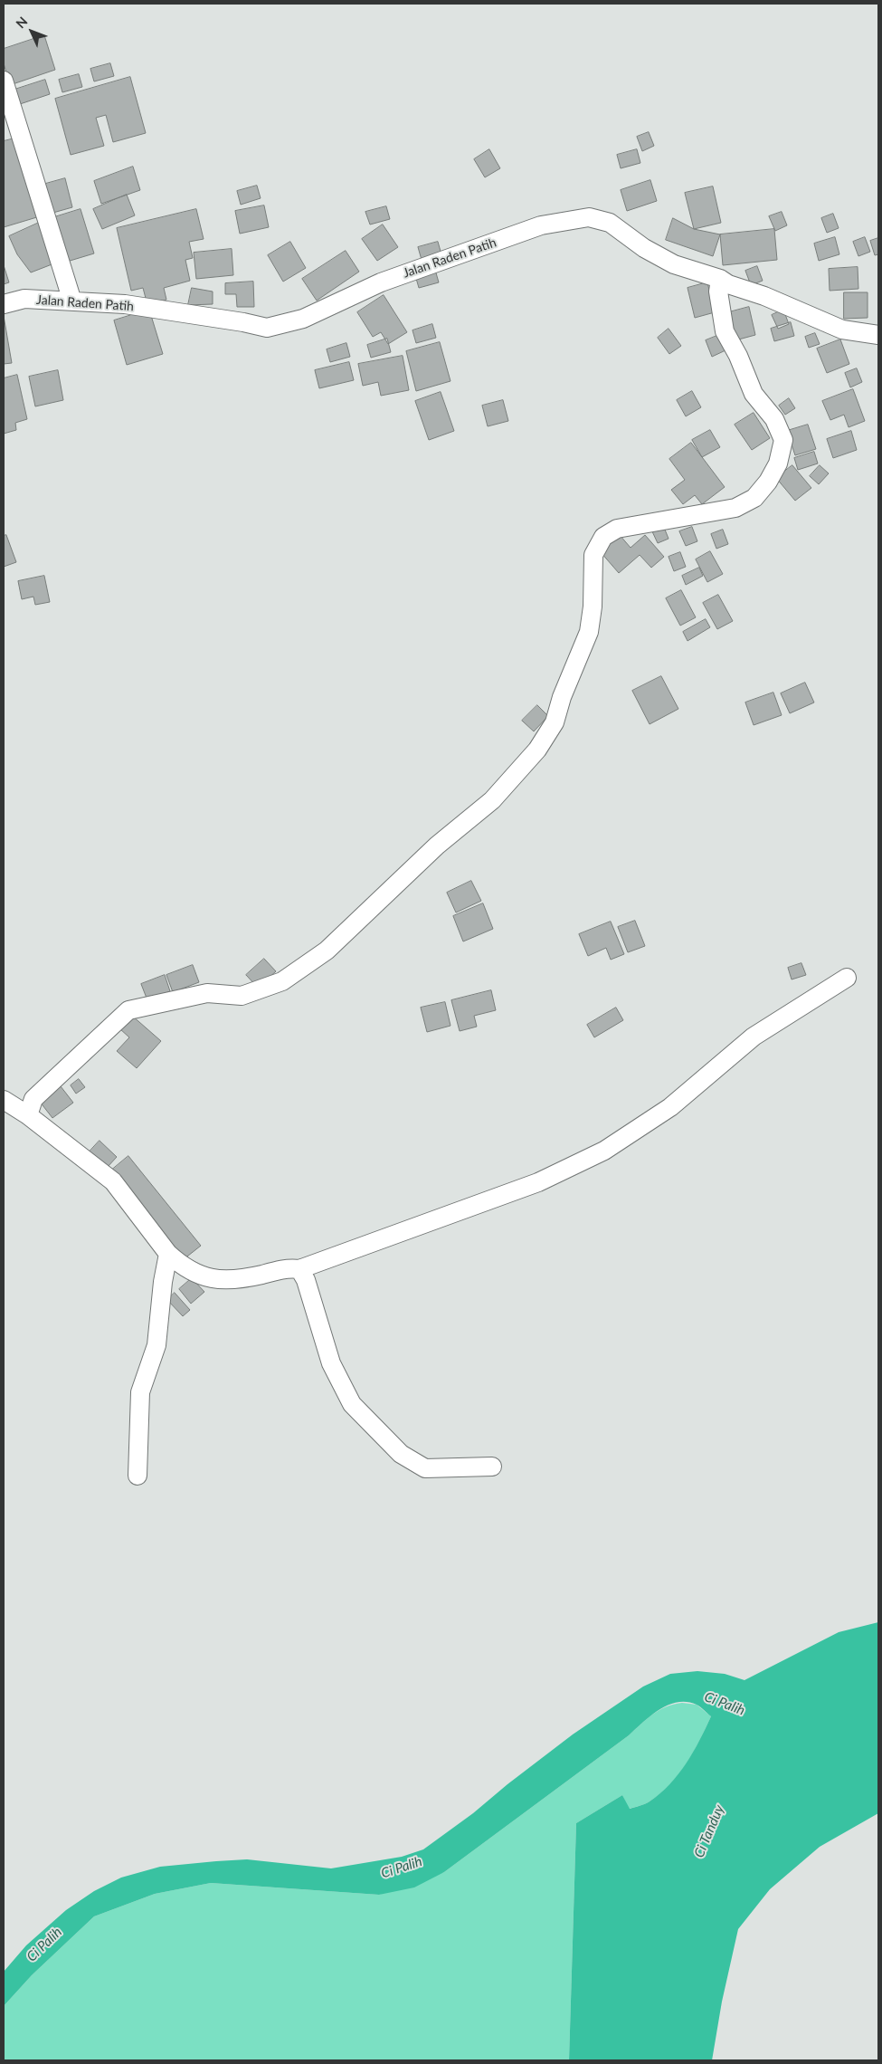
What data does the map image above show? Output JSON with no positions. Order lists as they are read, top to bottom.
{
  "streets": {
    "street": ["Jalan Raden Patih"]
  },
  "water": ["Ci Palih", "Ci Tanduy"],
  "north": "top left"
}
